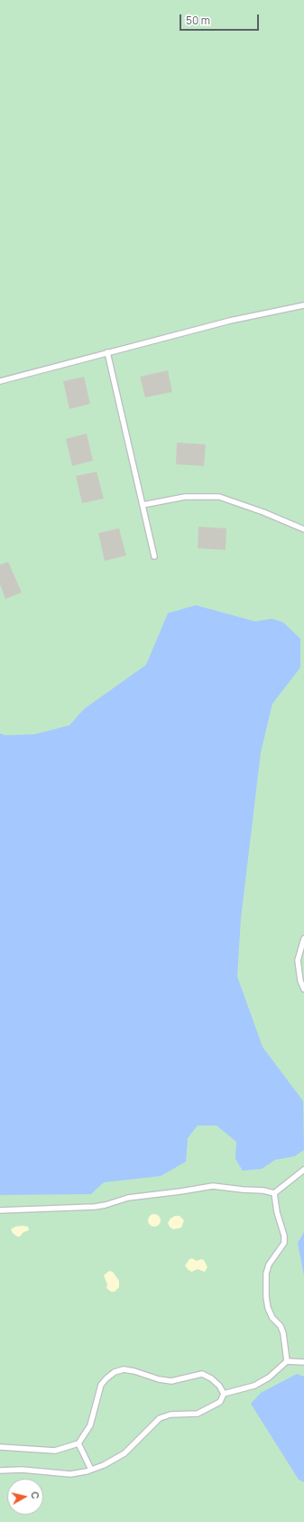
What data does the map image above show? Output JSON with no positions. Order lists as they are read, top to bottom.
{
  "scale_bar": "50 m",
  "north": "right"
}
